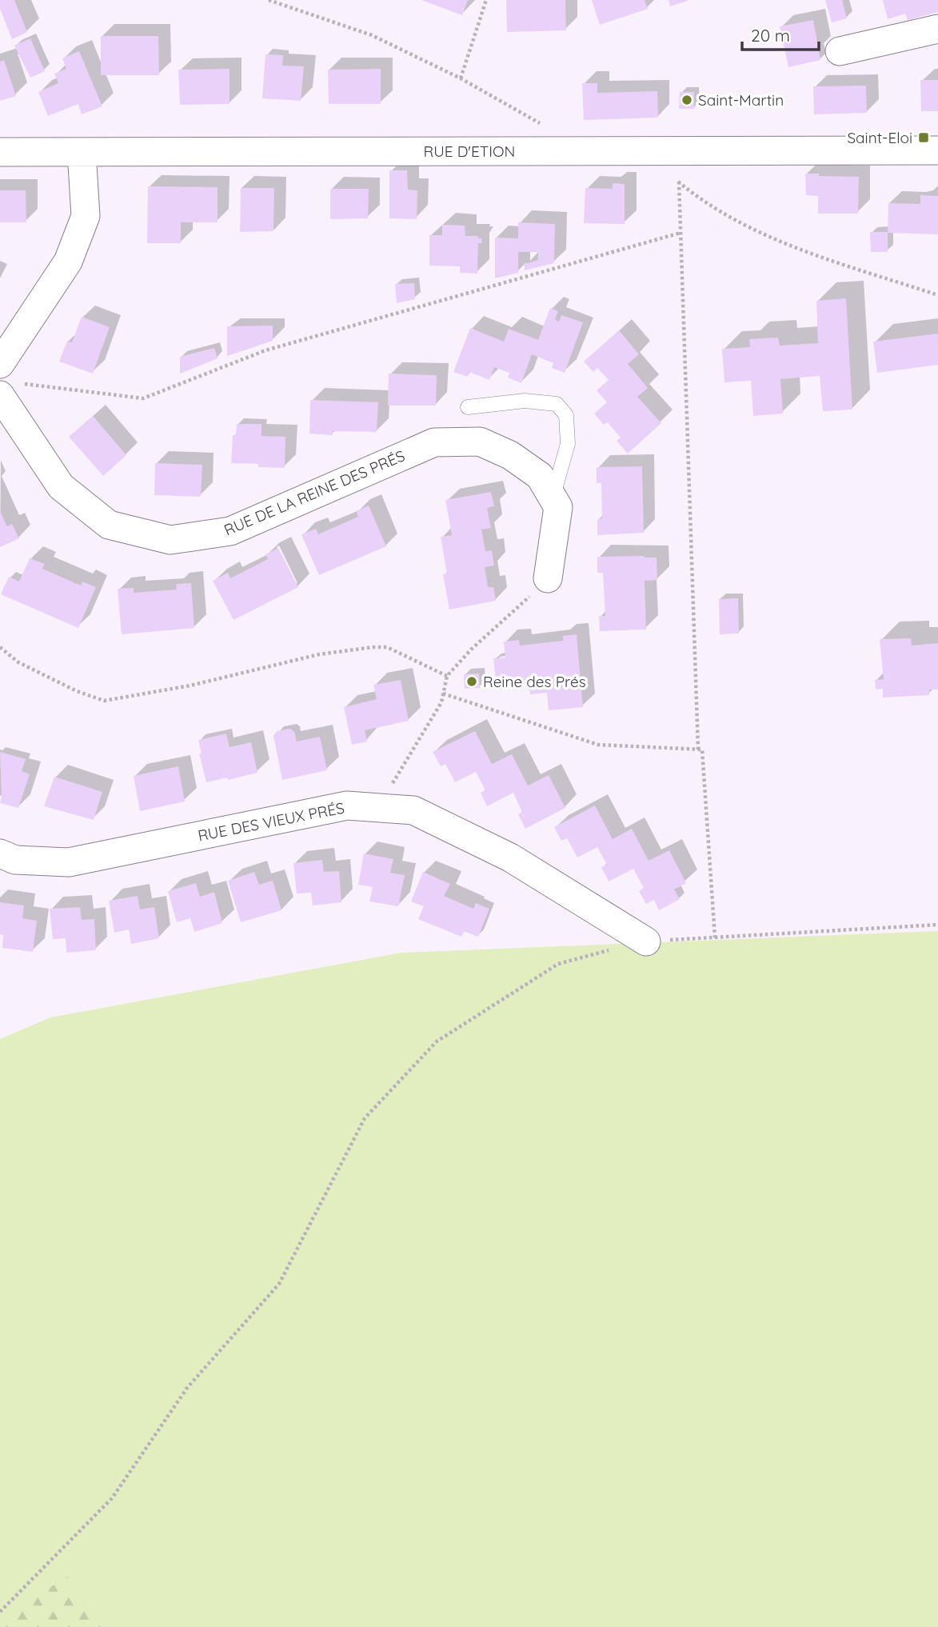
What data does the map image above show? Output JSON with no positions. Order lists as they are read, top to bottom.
{
  "streets": {
    "street": ["RUE D'ETION", "RUE DE LA REINE DES PRÉS", "RUE DES VIEUX PRÉS"]
  },
  "places": {
    "other": ["Saint-Martin", "Reine des Prés"],
    "transit": ["Saint-Eloi"]
  },
  "scale_bar": "20 m"
}
